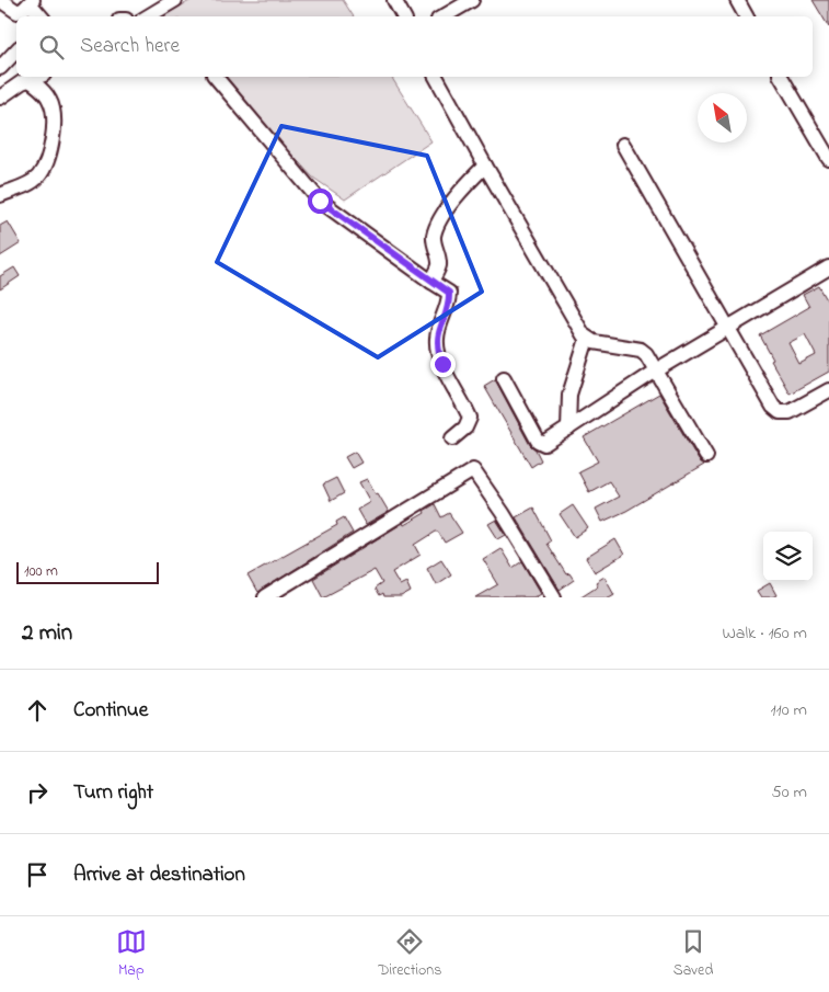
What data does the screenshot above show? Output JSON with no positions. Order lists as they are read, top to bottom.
{
  "scale_bar": "100 m",
  "north": "top left",
  "page": {
    "search": "Search here",
    "scale": "100 m",
    "heading": ["2 min", "Walk · 160 m"],
    "list": [
      ["Continue", "110 m"],
      ["Turn right", "50 m"],
      "Arrive at destination"
    ],
    "nav": ["Map", "Directions", "Saved"]
  }
}
